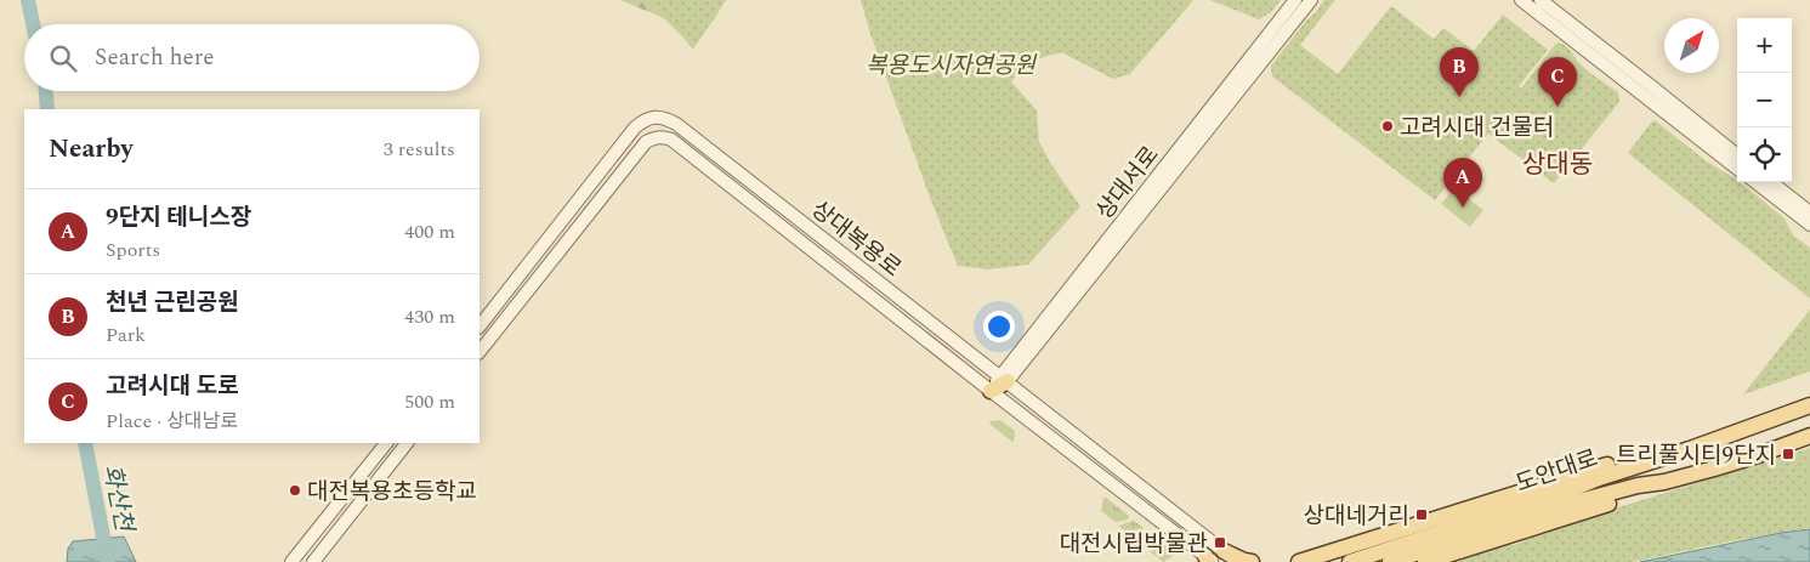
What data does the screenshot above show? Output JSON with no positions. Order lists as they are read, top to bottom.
{
  "streets": {
    "main road": ["도안대로"],
    "street": ["상대서로", "상대복용로"]
  },
  "crossings": [
    ["상대서로", "상대복용로"]
  ],
  "districts": ["상대동"],
  "water": ["화산천"],
  "parks": ["복용도시자연공원"],
  "places": {
    "other": ["고려시대 건물터", "대전복용초등학교"],
    "transit": ["트리풀시티9단지", "상대네거리", "대전시립박물관"]
  },
  "north": "top right",
  "page": {
    "map_buttons": ["+", "−"],
    "search": "Search here",
    "pins": ["B", "C", "A"],
    "heading": ["Nearby", "3 results"],
    "list": [
      {
        "mark": "A",
        "name": "9단지 테니스장",
        "note": "Sports",
        "value": "400 m"
      },
      {
        "mark": "B",
        "name": "천년 근린공원",
        "note": "Park",
        "value": "430 m"
      },
      {
        "mark": "C",
        "name": "고려시대 도로",
        "note": "Place · 상대남로",
        "value": "500 m"
      }
    ]
  }
}
